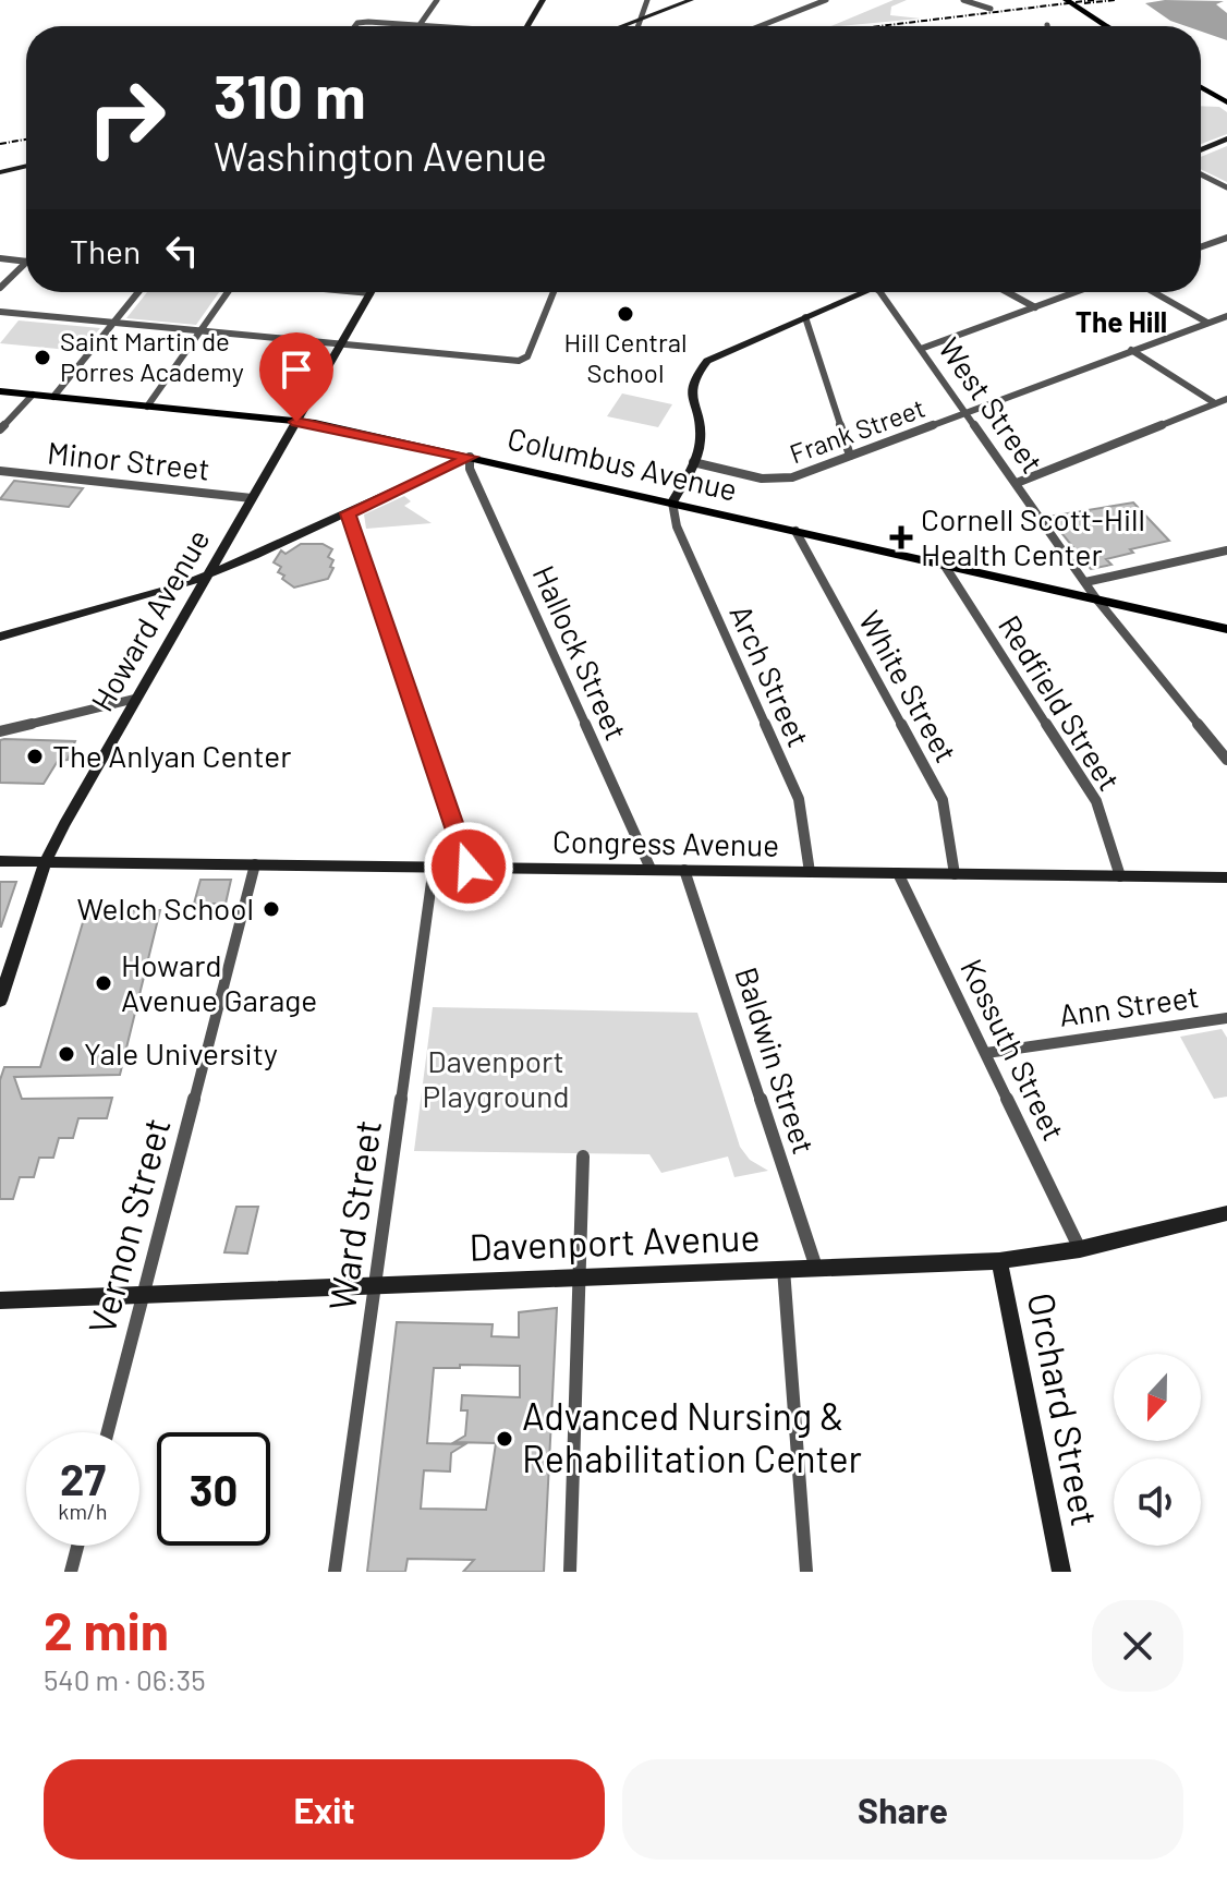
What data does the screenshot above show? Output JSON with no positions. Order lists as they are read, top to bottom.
{
  "streets": {
    "main road": [
      "Columbus Avenue",
      "Howard Avenue",
      "Congress Avenue",
      "Davenport Avenue",
      "Orchard Street"
    ],
    "street": [
      "West Street",
      "Frank Street",
      "Minor Street",
      "Hallock Street",
      "Arch Street",
      "White Street",
      "Redfield Street",
      "Ann Street",
      "Kossuth Street",
      "Baldwin Street",
      "Ward Street",
      "Vernon Street"
    ]
  },
  "crossings": [
    ["West Street", "Frank Street"],
    ["West Street", "Columbus Avenue"],
    ["Minor Street", "Howard Avenue"],
    ["Columbus Avenue", "Howard Avenue"],
    ["Columbus Avenue", "Hallock Street"],
    ["Columbus Avenue", "Arch Street"],
    ["Columbus Avenue", "White Street"],
    ["Columbus Avenue", "Redfield Street"],
    ["Howard Avenue", "Congress Avenue"],
    ["Hallock Street", "Congress Avenue"],
    ["Arch Street", "Congress Avenue"],
    ["White Street", "Congress Avenue"],
    ["Redfield Street", "Congress Avenue"],
    ["Congress Avenue", "Kossuth Street"],
    ["Congress Avenue", "Baldwin Street"],
    ["Congress Avenue", "Ward Street"],
    ["Congress Avenue", "Vernon Street"],
    ["Ann Street", "Kossuth Street"],
    ["Kossuth Street", "Davenport Avenue"],
    ["Baldwin Street", "Davenport Avenue"],
    ["Ward Street", "Davenport Avenue"],
    ["Vernon Street", "Davenport Avenue"],
    ["Davenport Avenue", "Orchard Street"]
  ],
  "districts": ["The Hill"],
  "parks": ["Davenport Playground"],
  "places": {
    "other": [
      "Hill Central School",
      "Saint Martin de Porres Academy",
      "The Anlyan Center",
      "Welch School",
      "Howard Avenue Garage",
      "Yale University",
      "Advanced Nursing & Rehabilitation Center"
    ],
    "health": ["Cornell Scott-Hill Health Center"]
  },
  "north": "bottom",
  "page": {
    "turn": ["310 m", "Washington Avenue"],
    "then": "Then",
    "speed": "27 km/h",
    "limit": "30",
    "heading": ["2 min", "540 m · 06:35"],
    "buttons": ["Exit", "Share"]
  }
}
